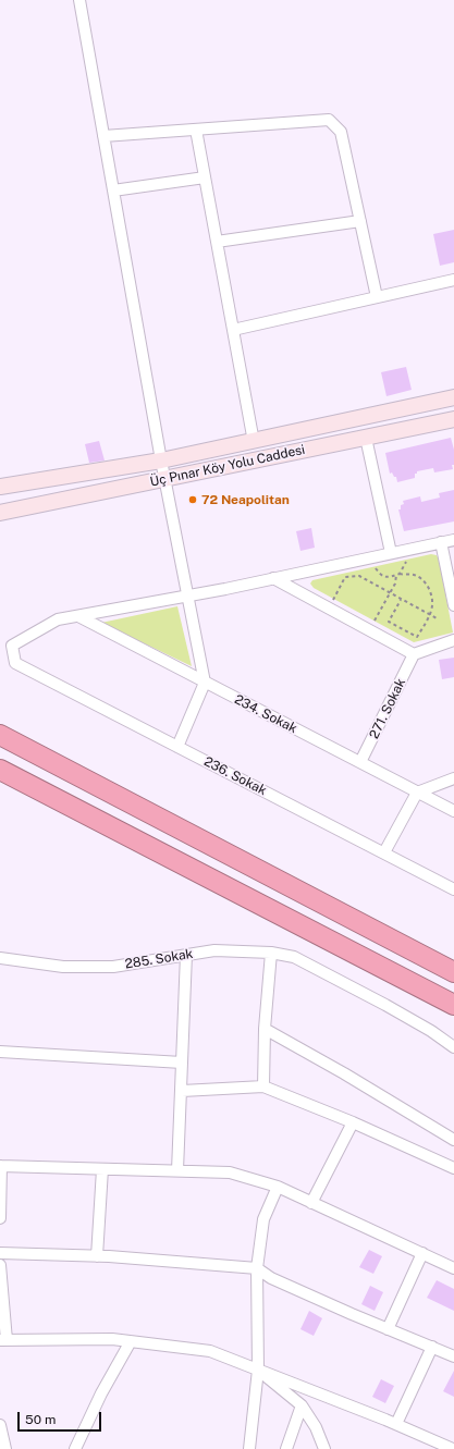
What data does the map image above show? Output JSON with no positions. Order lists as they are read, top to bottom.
{
  "streets": {
    "main road": ["Üç Pınar Köy Yolu Caddesi"],
    "street": [
      "271. Sokak",
      "234. Sokak",
      "236. Sokak",
      "285. Sokak"
    ]
  },
  "crossings": [
    ["271. Sokak", "234. Sokak"],
    ["234. Sokak", "236. Sokak"]
  ],
  "places": ["72 Neapolitan"],
  "scale_bar": "50 m"
}
